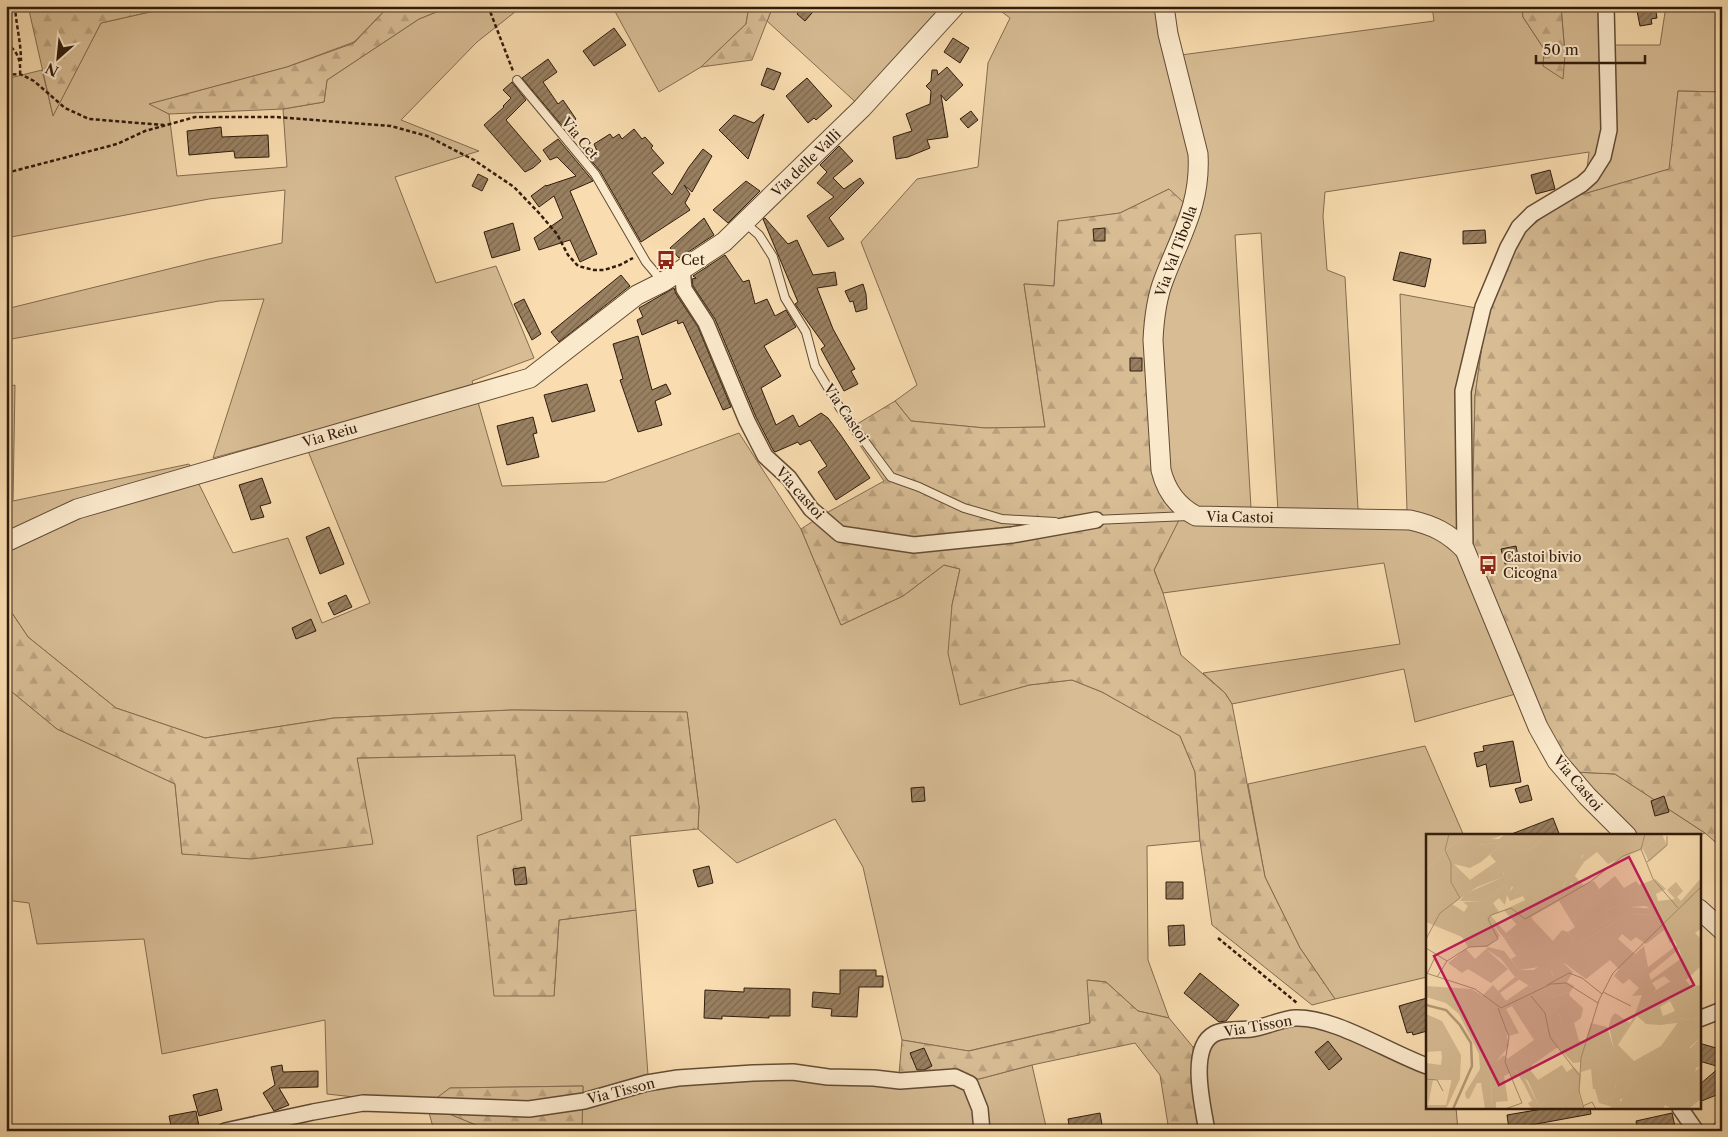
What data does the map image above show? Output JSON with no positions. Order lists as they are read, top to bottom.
{
  "streets": {
    "street": [
      "Via delle Valli",
      "Via Val Tibolla",
      "Via Castoi",
      "Via Reiu",
      "Via castoi",
      "Via Tisson"
    ],
    "lane": ["Via Cet"]
  },
  "crossings": [
    ["Via Cet", "Via delle Valli"],
    ["Via delle Valli", "Via Castoi"],
    ["Via delle Valli", "Via Reiu"],
    ["Via delle Valli", "Via castoi"],
    ["Via Val Tibolla", "Via Castoi"],
    ["Via Castoi", "Via castoi"]
  ],
  "places": {
    "bus stop": ["Cet", "Castoi bivio Cicogna"]
  },
  "scale_bar": "50 m",
  "north": "bottom left"
}
